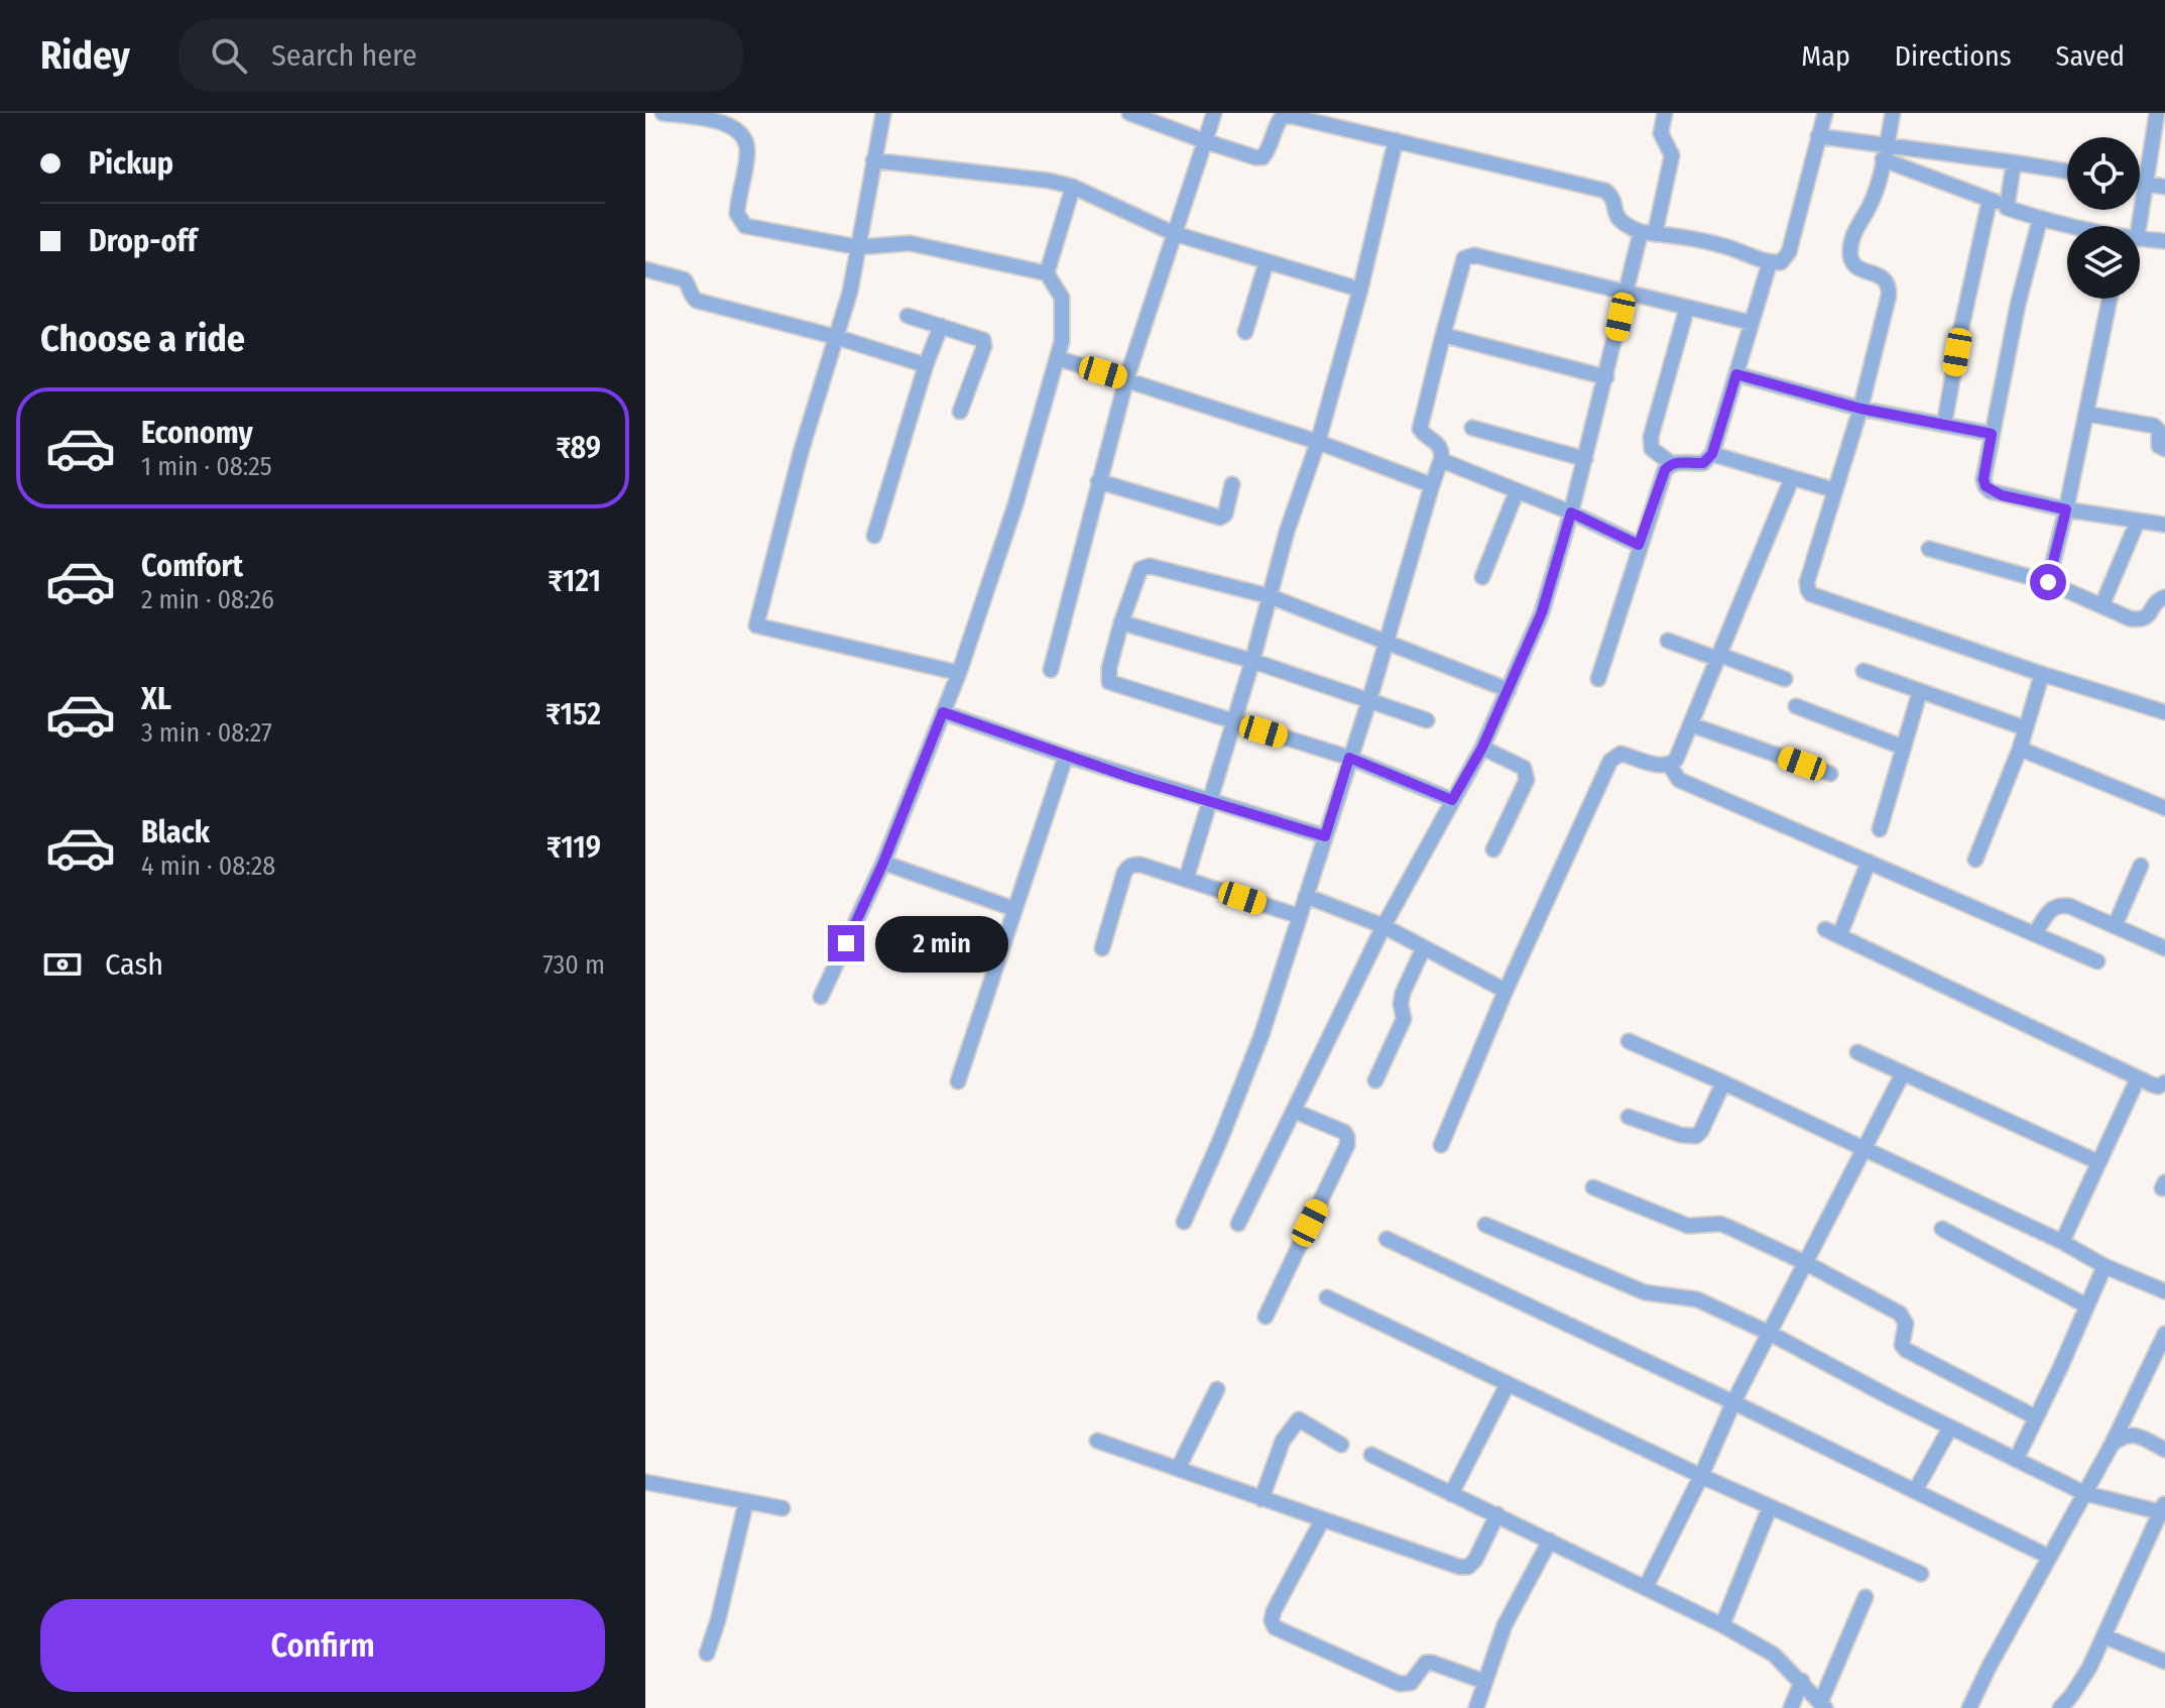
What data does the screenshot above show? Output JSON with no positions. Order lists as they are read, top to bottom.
{
  "page": {
    "header": "Ridey",
    "search": "Search here",
    "nav": ["Map", "Directions", "Saved"],
    "banner": ["Pickup", "Drop-off"],
    "heading": "Choose a ride",
    "list": [
      {
        "name": "Economy",
        "note": "1 min · 08:25",
        "value": "₹89"
      },
      {
        "name": "Comfort",
        "note": "2 min · 08:26",
        "value": "₹121"
      },
      {
        "name": "XL",
        "note": "3 min · 08:27",
        "value": "₹152"
      },
      {
        "name": "Black",
        "note": "4 min · 08:28",
        "value": "₹119"
      }
    ],
    "bubble": "2 min",
    "pay": ["Cash", "730 m"],
    "buttons": "Confirm"
  }
}
